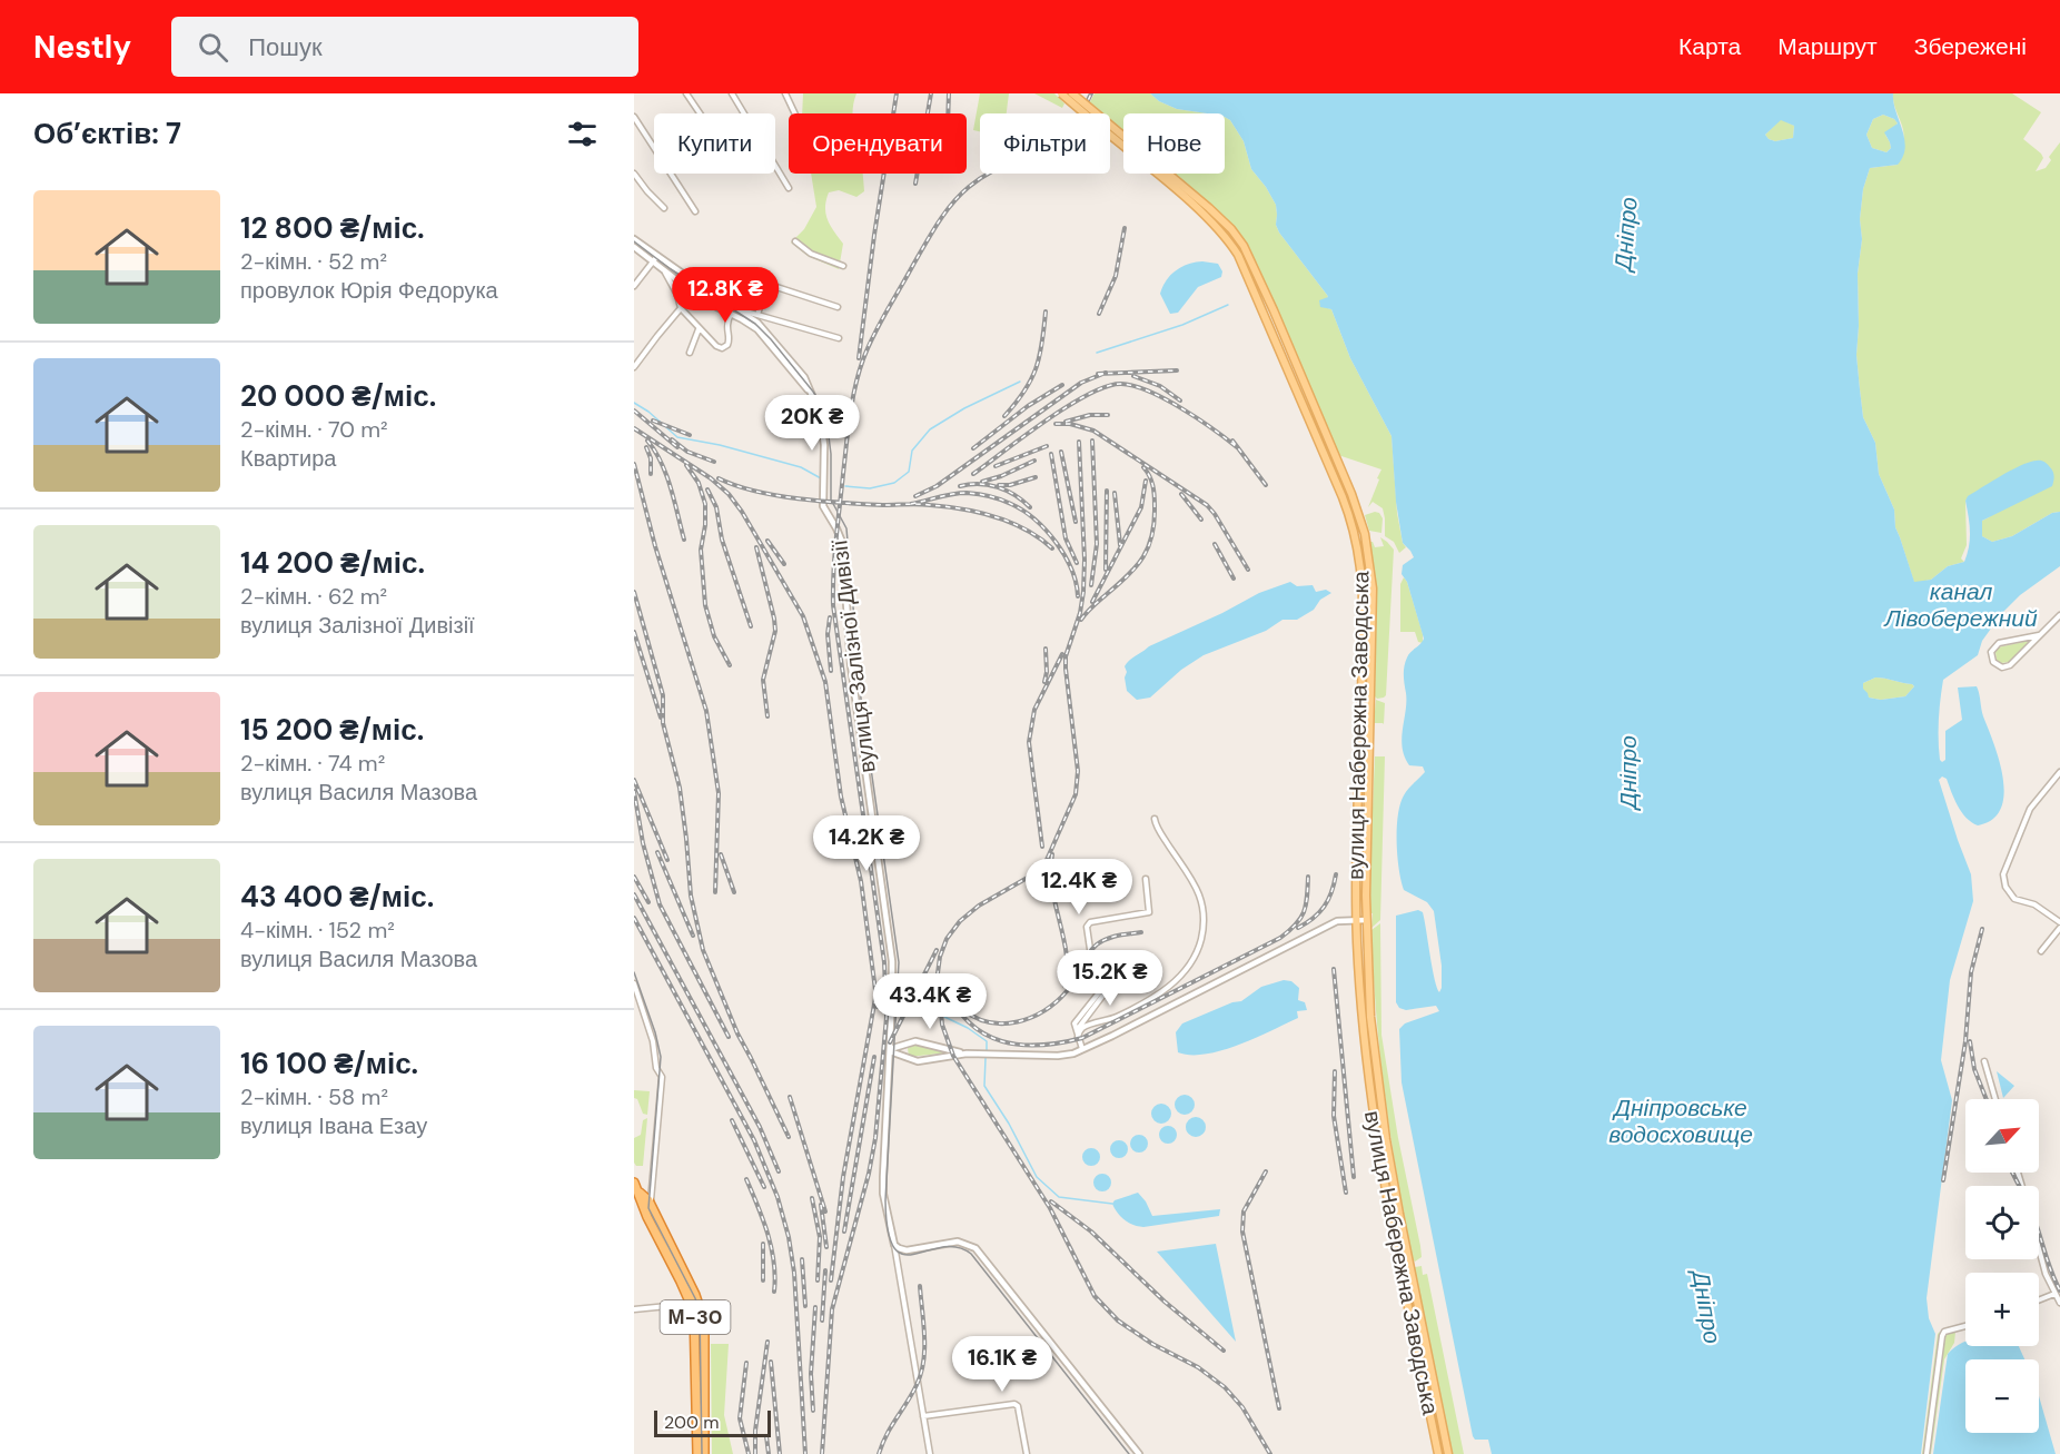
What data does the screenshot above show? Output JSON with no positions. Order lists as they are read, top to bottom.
{
  "streets": {
    "highway": ["М-30"],
    "main road": ["вулиця Набережна Заводська"],
    "street": ["вулиця Залізної Дивізії"]
  },
  "water": ["Дніпро", "канал Лівобережний", "Дніпровське водосховище"],
  "scale_bar": "200 m",
  "north": "top right",
  "page": {
    "header": "Nestly",
    "search": "Пошук",
    "nav": ["Карта", "Маршрут", "Збережені"],
    "heading": "Об’єктів: 7",
    "chip": [
      "Купити",
      "Орендувати",
      "Фільтри",
      "Нове"
    ],
    "list": [
      {
        "name": "12 800 ₴/міс.",
        "note": "2-кімн. · 52 m² · провулок Юрія Федорука"
      },
      {
        "name": "20 000 ₴/міс.",
        "note": "2-кімн. · 70 m² · Квартира"
      },
      {
        "name": "14 200 ₴/міс.",
        "note": "2-кімн. · 62 m² · вулиця Залізної Дивізії"
      },
      {
        "name": "15 200 ₴/міс.",
        "note": "2-кімн. · 74 m² · вулиця Василя Мазова"
      },
      {
        "name": "43 400 ₴/міс.",
        "note": "4-кімн. · 152 m² · вулиця Василя Мазова"
      },
      {
        "name": "16 100 ₴/міс.",
        "note": "2-кімн. · 58 m² · вулиця Івана Езау"
      }
    ],
    "price": [
      "12.8K ₴",
      "20K ₴",
      "14.2K ₴",
      "12.4K ₴",
      "15.2K ₴",
      "43.4K ₴",
      "16.1K ₴"
    ],
    "map_buttons": ["+", "−"],
    "scale": "200 m"
  }
}
